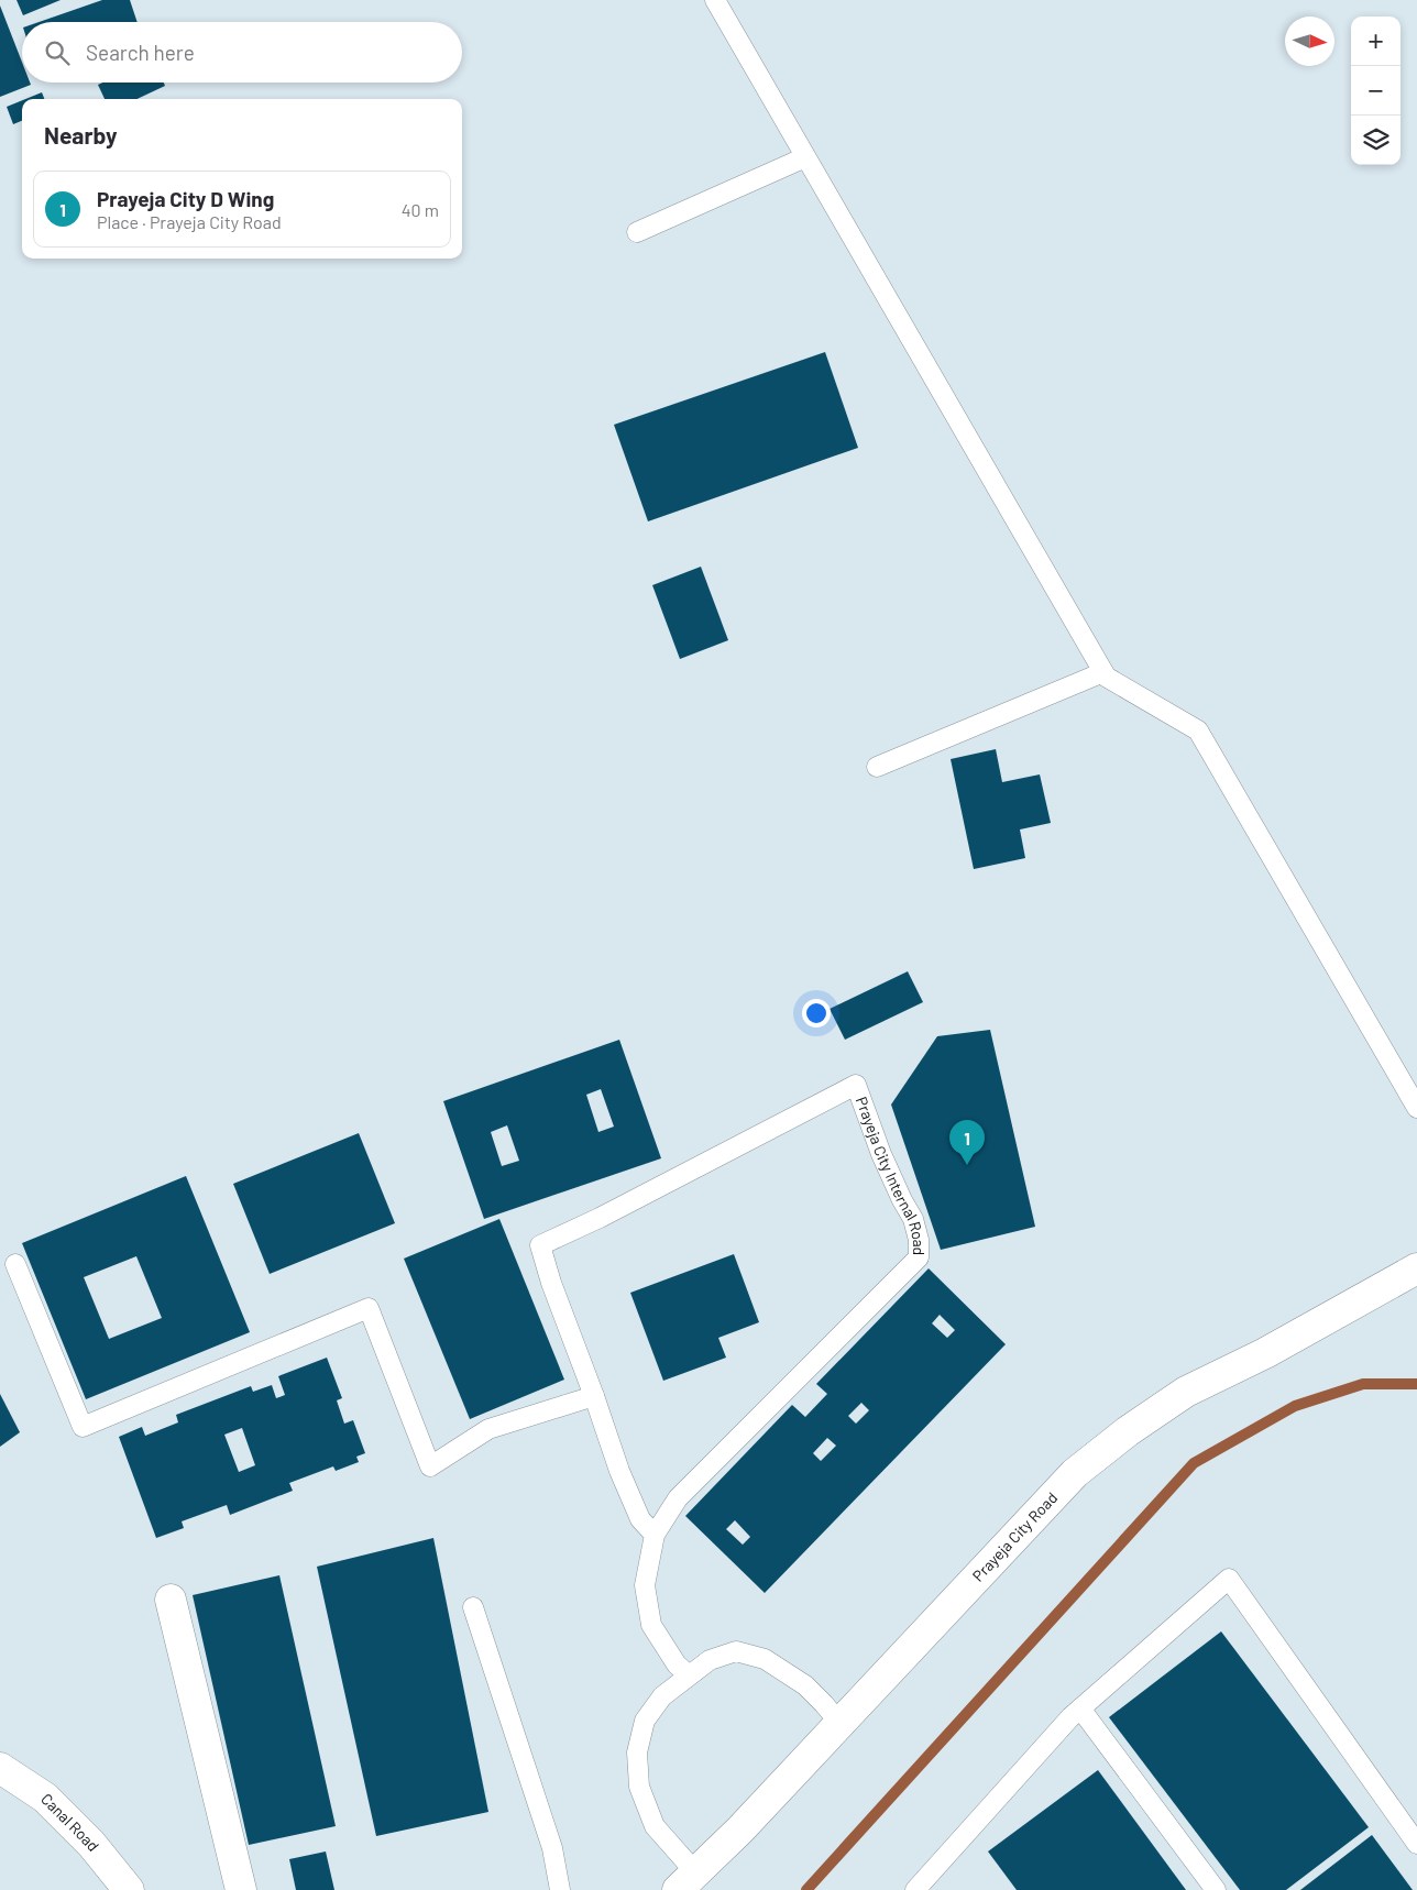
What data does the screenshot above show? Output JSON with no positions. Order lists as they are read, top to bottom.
{
  "streets": {
    "street": ["Prayeja City Road", "Canal Road"],
    "lane": ["Prayeja City Internal Road"]
  },
  "north": "right",
  "page": {
    "map_buttons": ["+", "−"],
    "search": "Search here",
    "heading": "Nearby",
    "list": [
      {
        "mark": "1",
        "name": "Prayeja City D Wing",
        "note": "Place · Prayeja City Road",
        "value": "40 m"
      }
    ],
    "pins": "1"
  }
}
